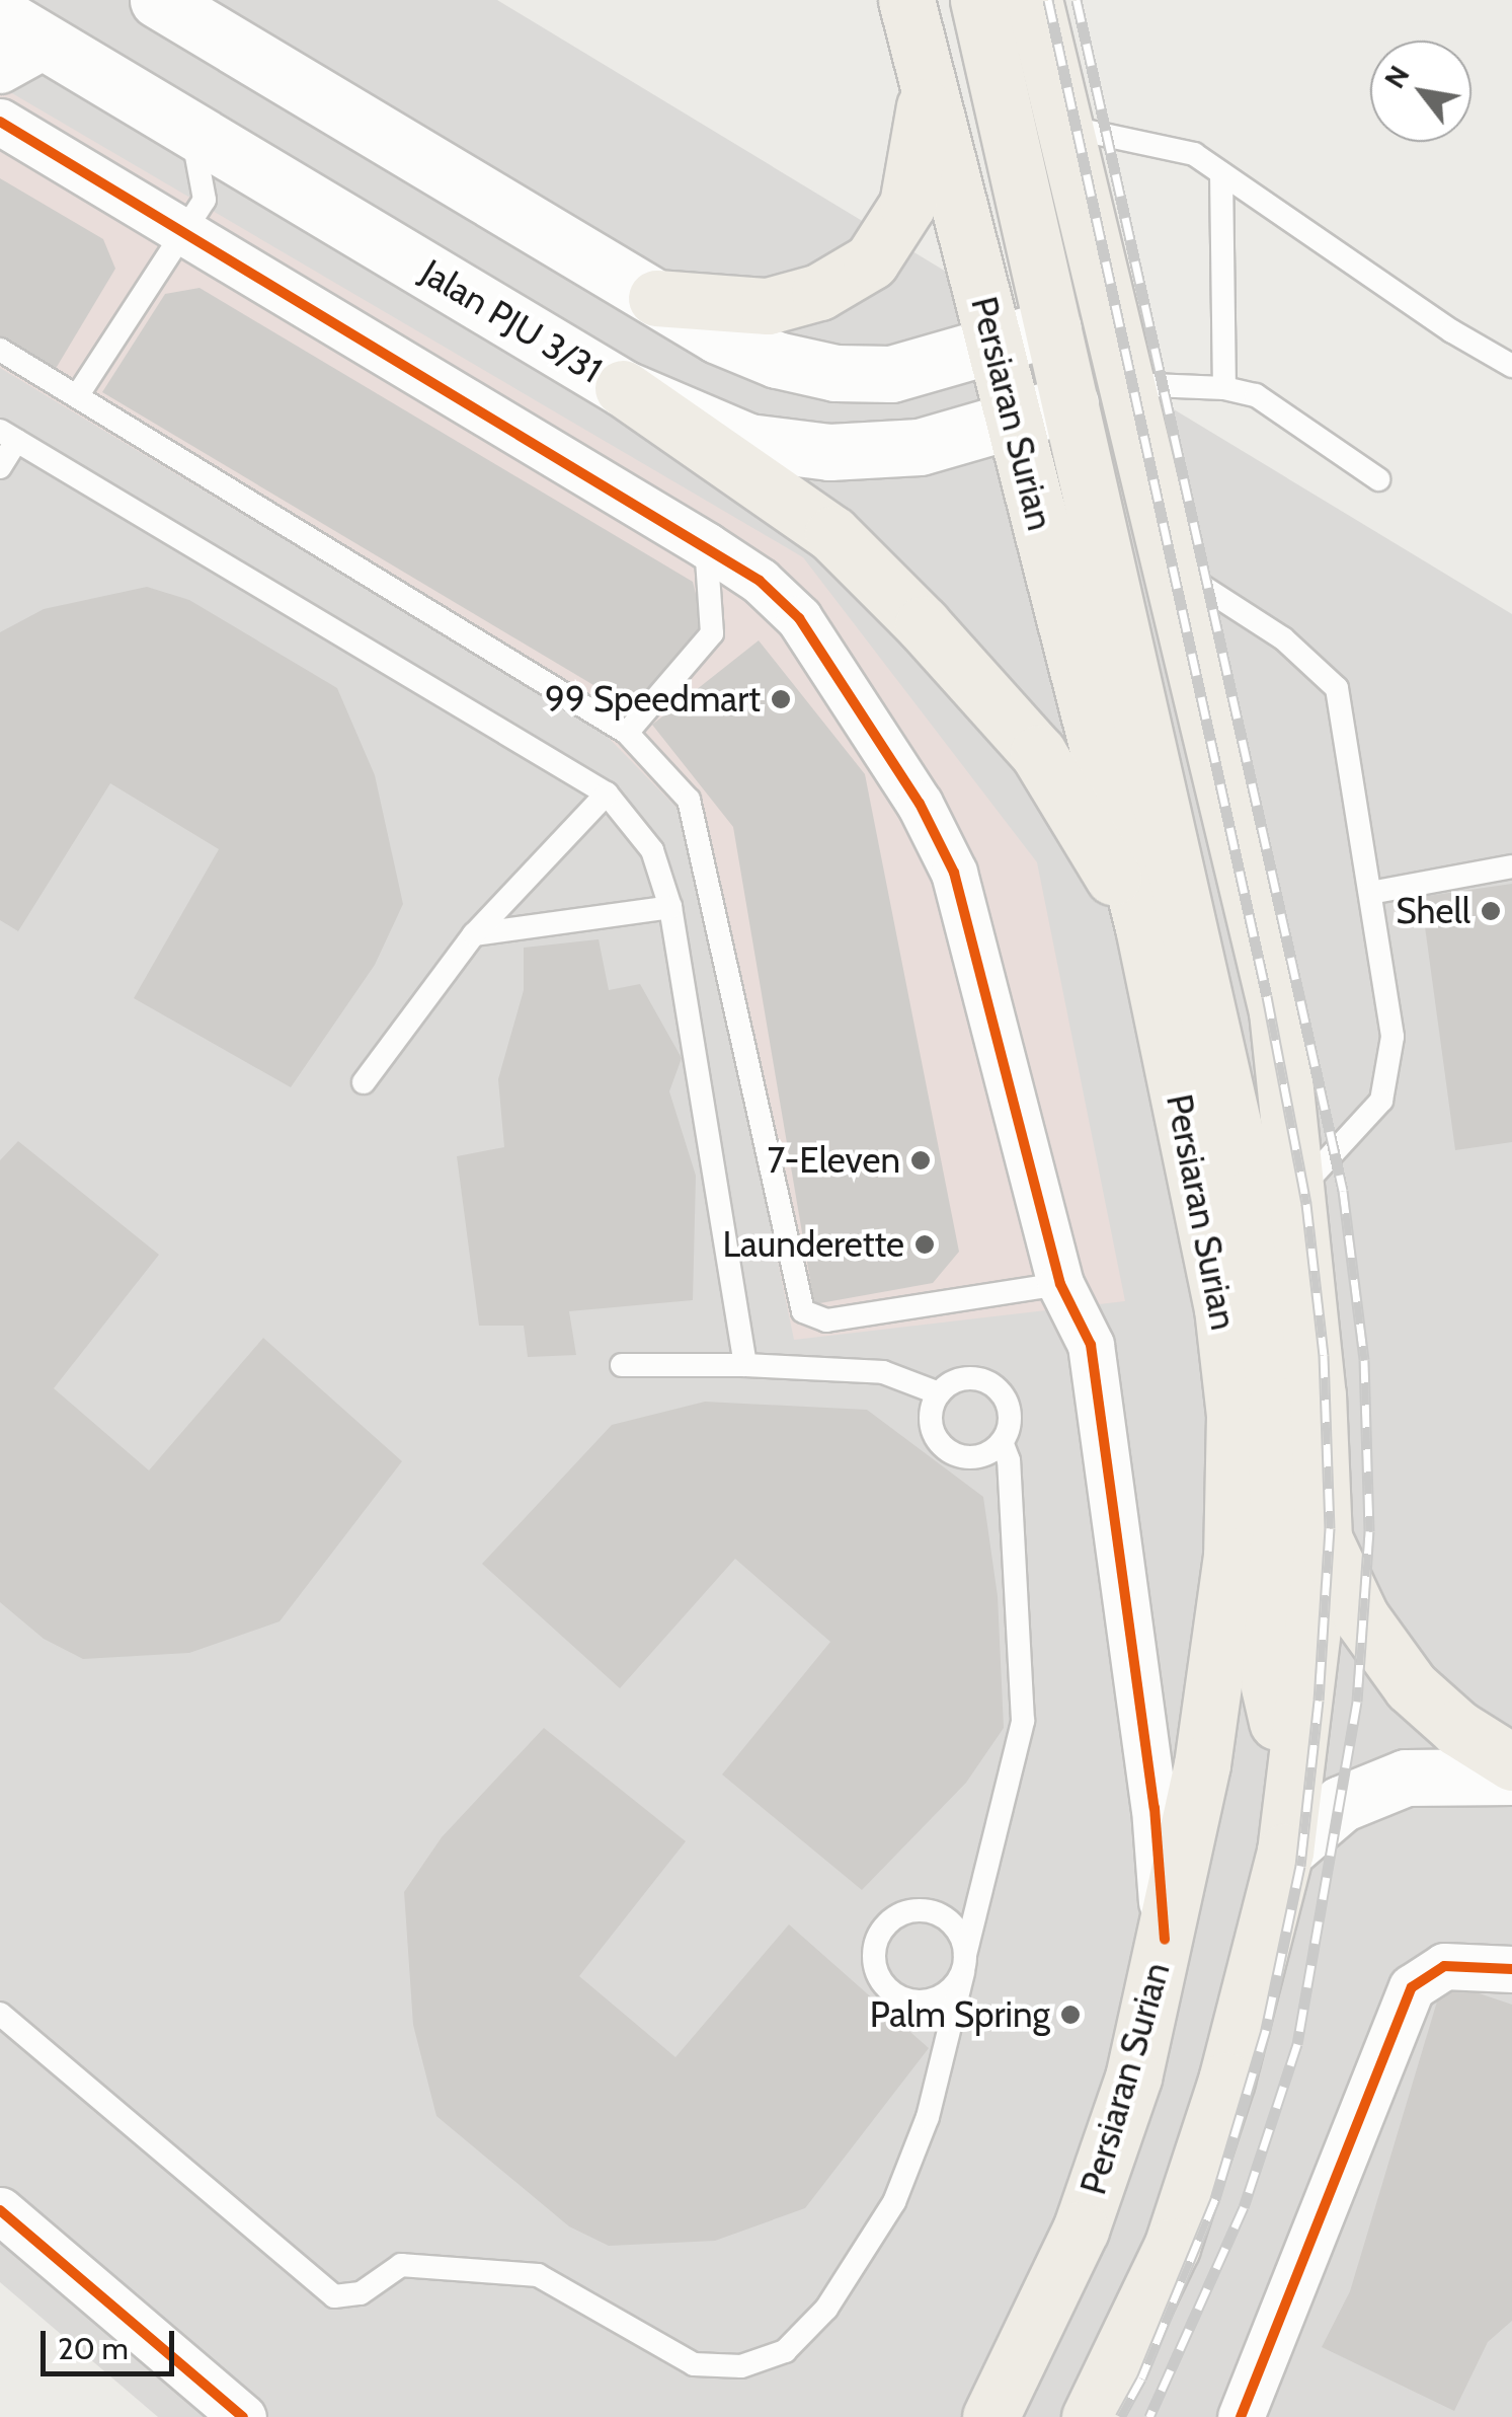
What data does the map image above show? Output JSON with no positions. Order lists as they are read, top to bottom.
{
  "streets": {
    "main road": ["Persiaran Surian"],
    "street": ["Jalan PJU 3/31"]
  },
  "crossings": [
    ["Jalan PJU 3/31", "Persiaran Surian"]
  ],
  "places": [
    "99 Speedmart",
    "Shell",
    "7-Eleven",
    "Launderette",
    "Palm Spring"
  ],
  "scale_bar": "20 m",
  "north": "top left"
}
